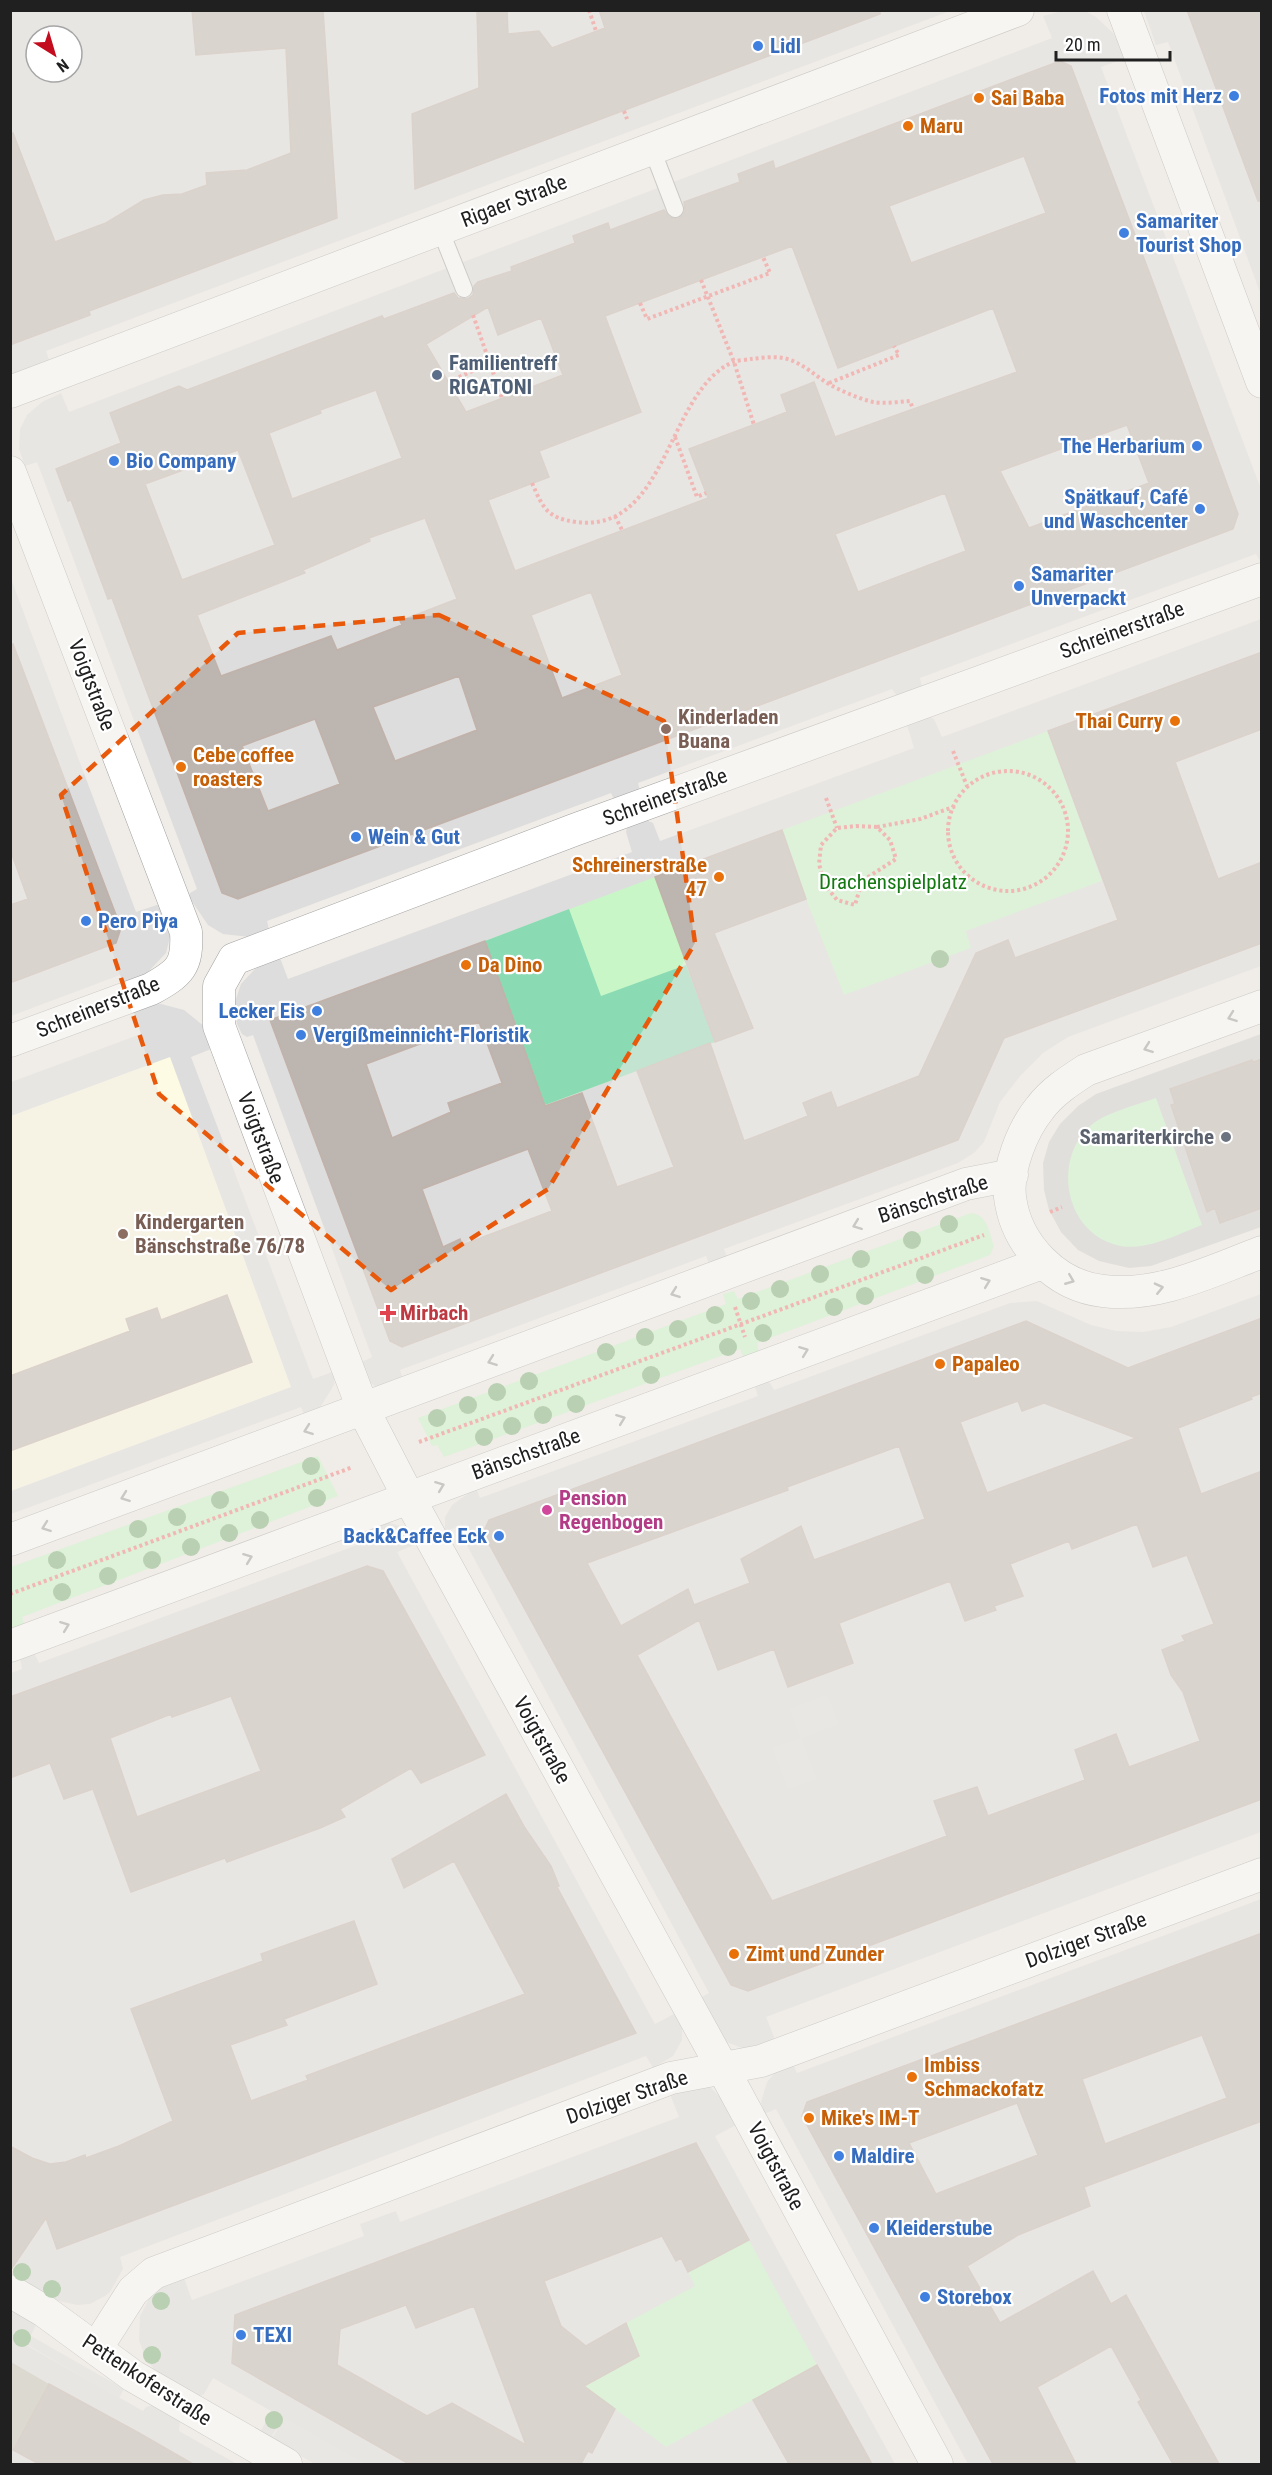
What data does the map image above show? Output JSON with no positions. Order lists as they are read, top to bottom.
{
  "streets": {
    "street": [
      "Rigaer Straße",
      "Schreinerstraße",
      "Voigtstraße",
      "Bänschstraße",
      "Dolziger Straße",
      "Pettenkoferstraße"
    ]
  },
  "crossings": [
    ["Schreinerstraße", "Voigtstraße"],
    ["Voigtstraße", "Bänschstraße"],
    ["Voigtstraße", "Dolziger Straße"],
    ["Dolziger Straße", "Pettenkoferstraße"]
  ],
  "parks": ["Drachenspielplatz"],
  "places": {
    "other": [
      "Lidl",
      "Fotos mit Herz",
      "Sai Baba",
      "Maru",
      "Samariter Tourist Shop",
      "Familientreff RIGATONI",
      "The Herbarium",
      "Bio Company",
      "Spätkauf, Café und Waschcenter",
      "Samariter Unverpackt",
      "Thai Curry",
      "Kinderladen Buana",
      "Cebe coffee roasters",
      "Wein & Gut",
      "Schreinerstraße 47",
      "Pero Piya",
      "Da Dino",
      "Lecker Eis",
      "Vergißmeinnicht-Floristik",
      "Samariterkirche",
      "Kindergarten Bänschstraße 76/78",
      "Papaleo",
      "Pension Regenbogen",
      "Back&Caffee Eck",
      "Zimt und Zunder",
      "Imbiss Schmackofatz",
      "Mike's IM-T",
      "Maldire",
      "Kleiderstube",
      "Storebox",
      "TEXI"
    ],
    "health": ["Mirbach"]
  },
  "scale_bar": "20 m",
  "north": "bottom right"
}
